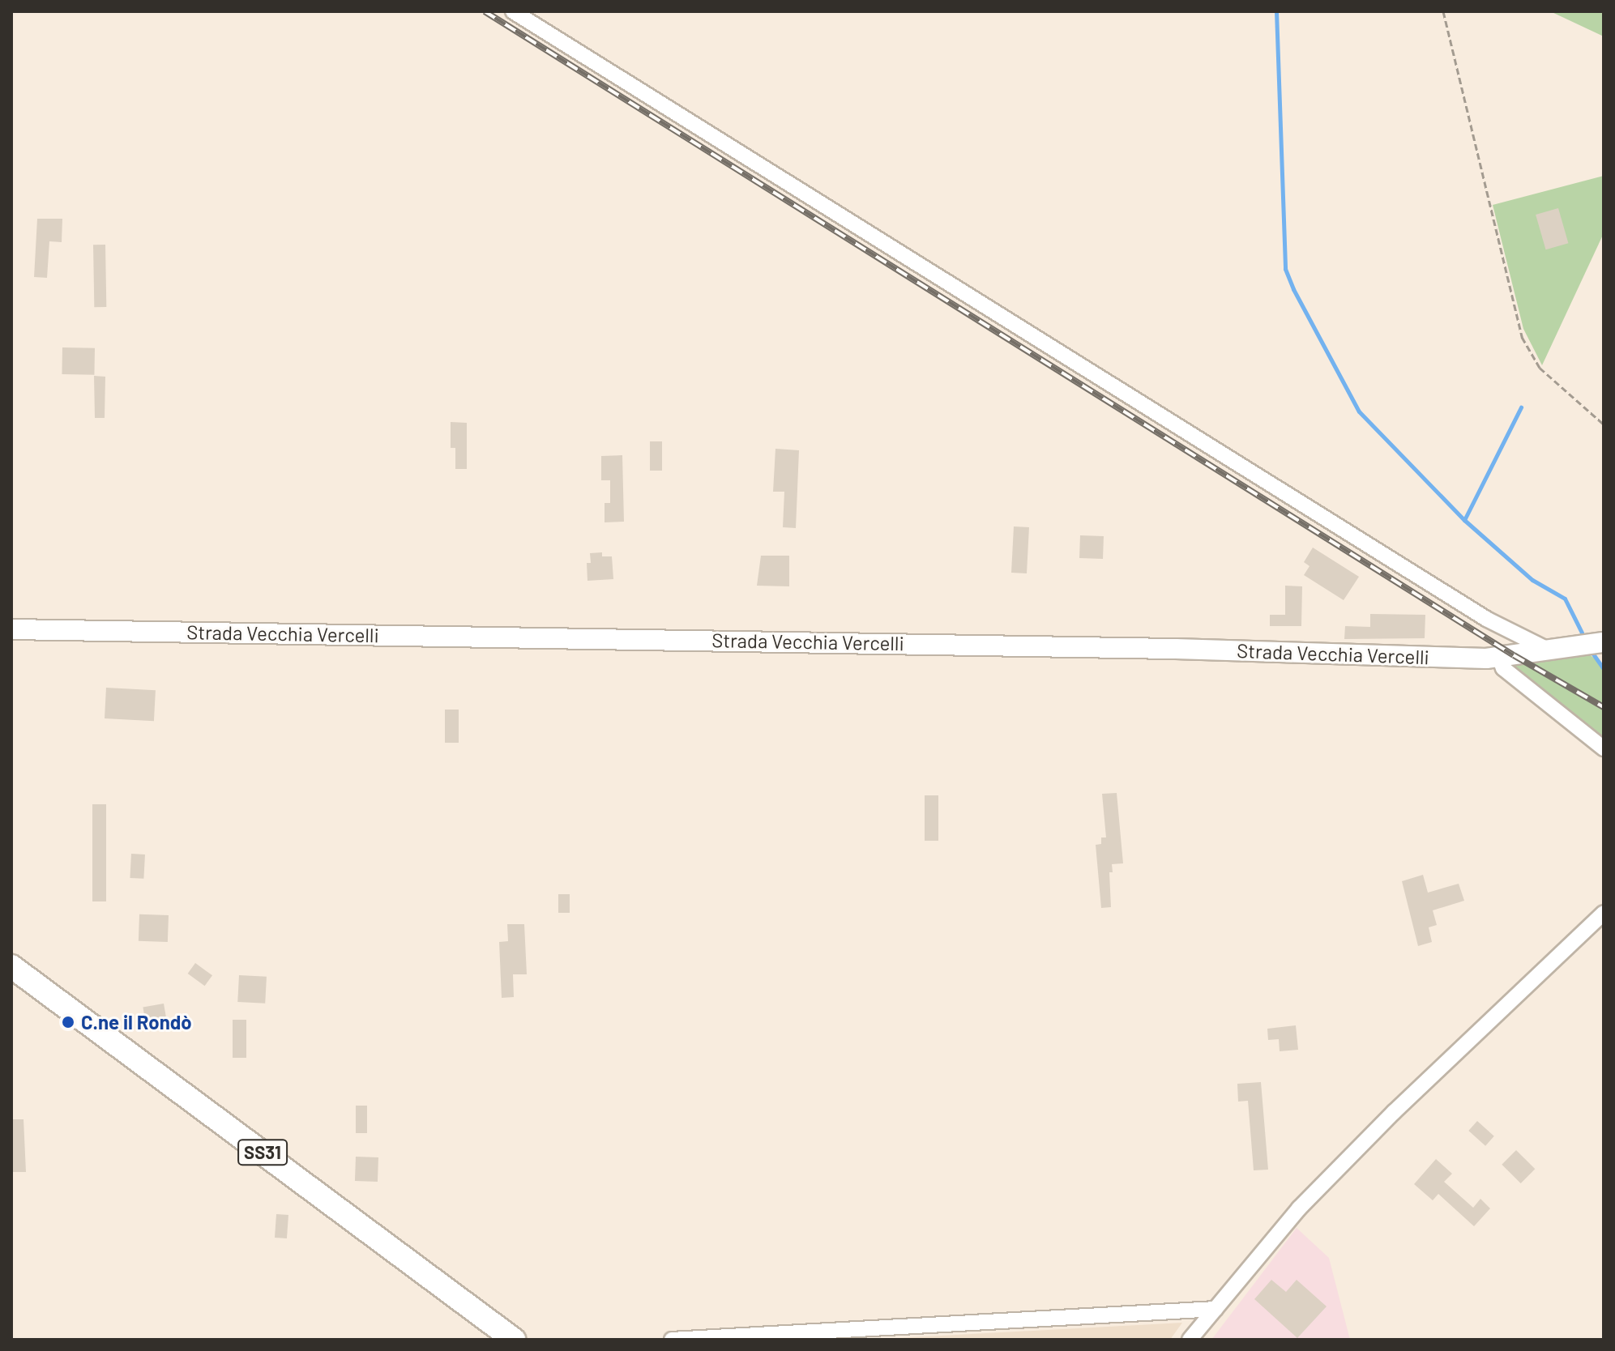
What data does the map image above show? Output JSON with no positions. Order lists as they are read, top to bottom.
{
  "streets": {
    "main road": ["SS31"],
    "street": ["Strada Vecchia Vercelli"]
  },
  "places": ["C.ne il Rondò"]
}
